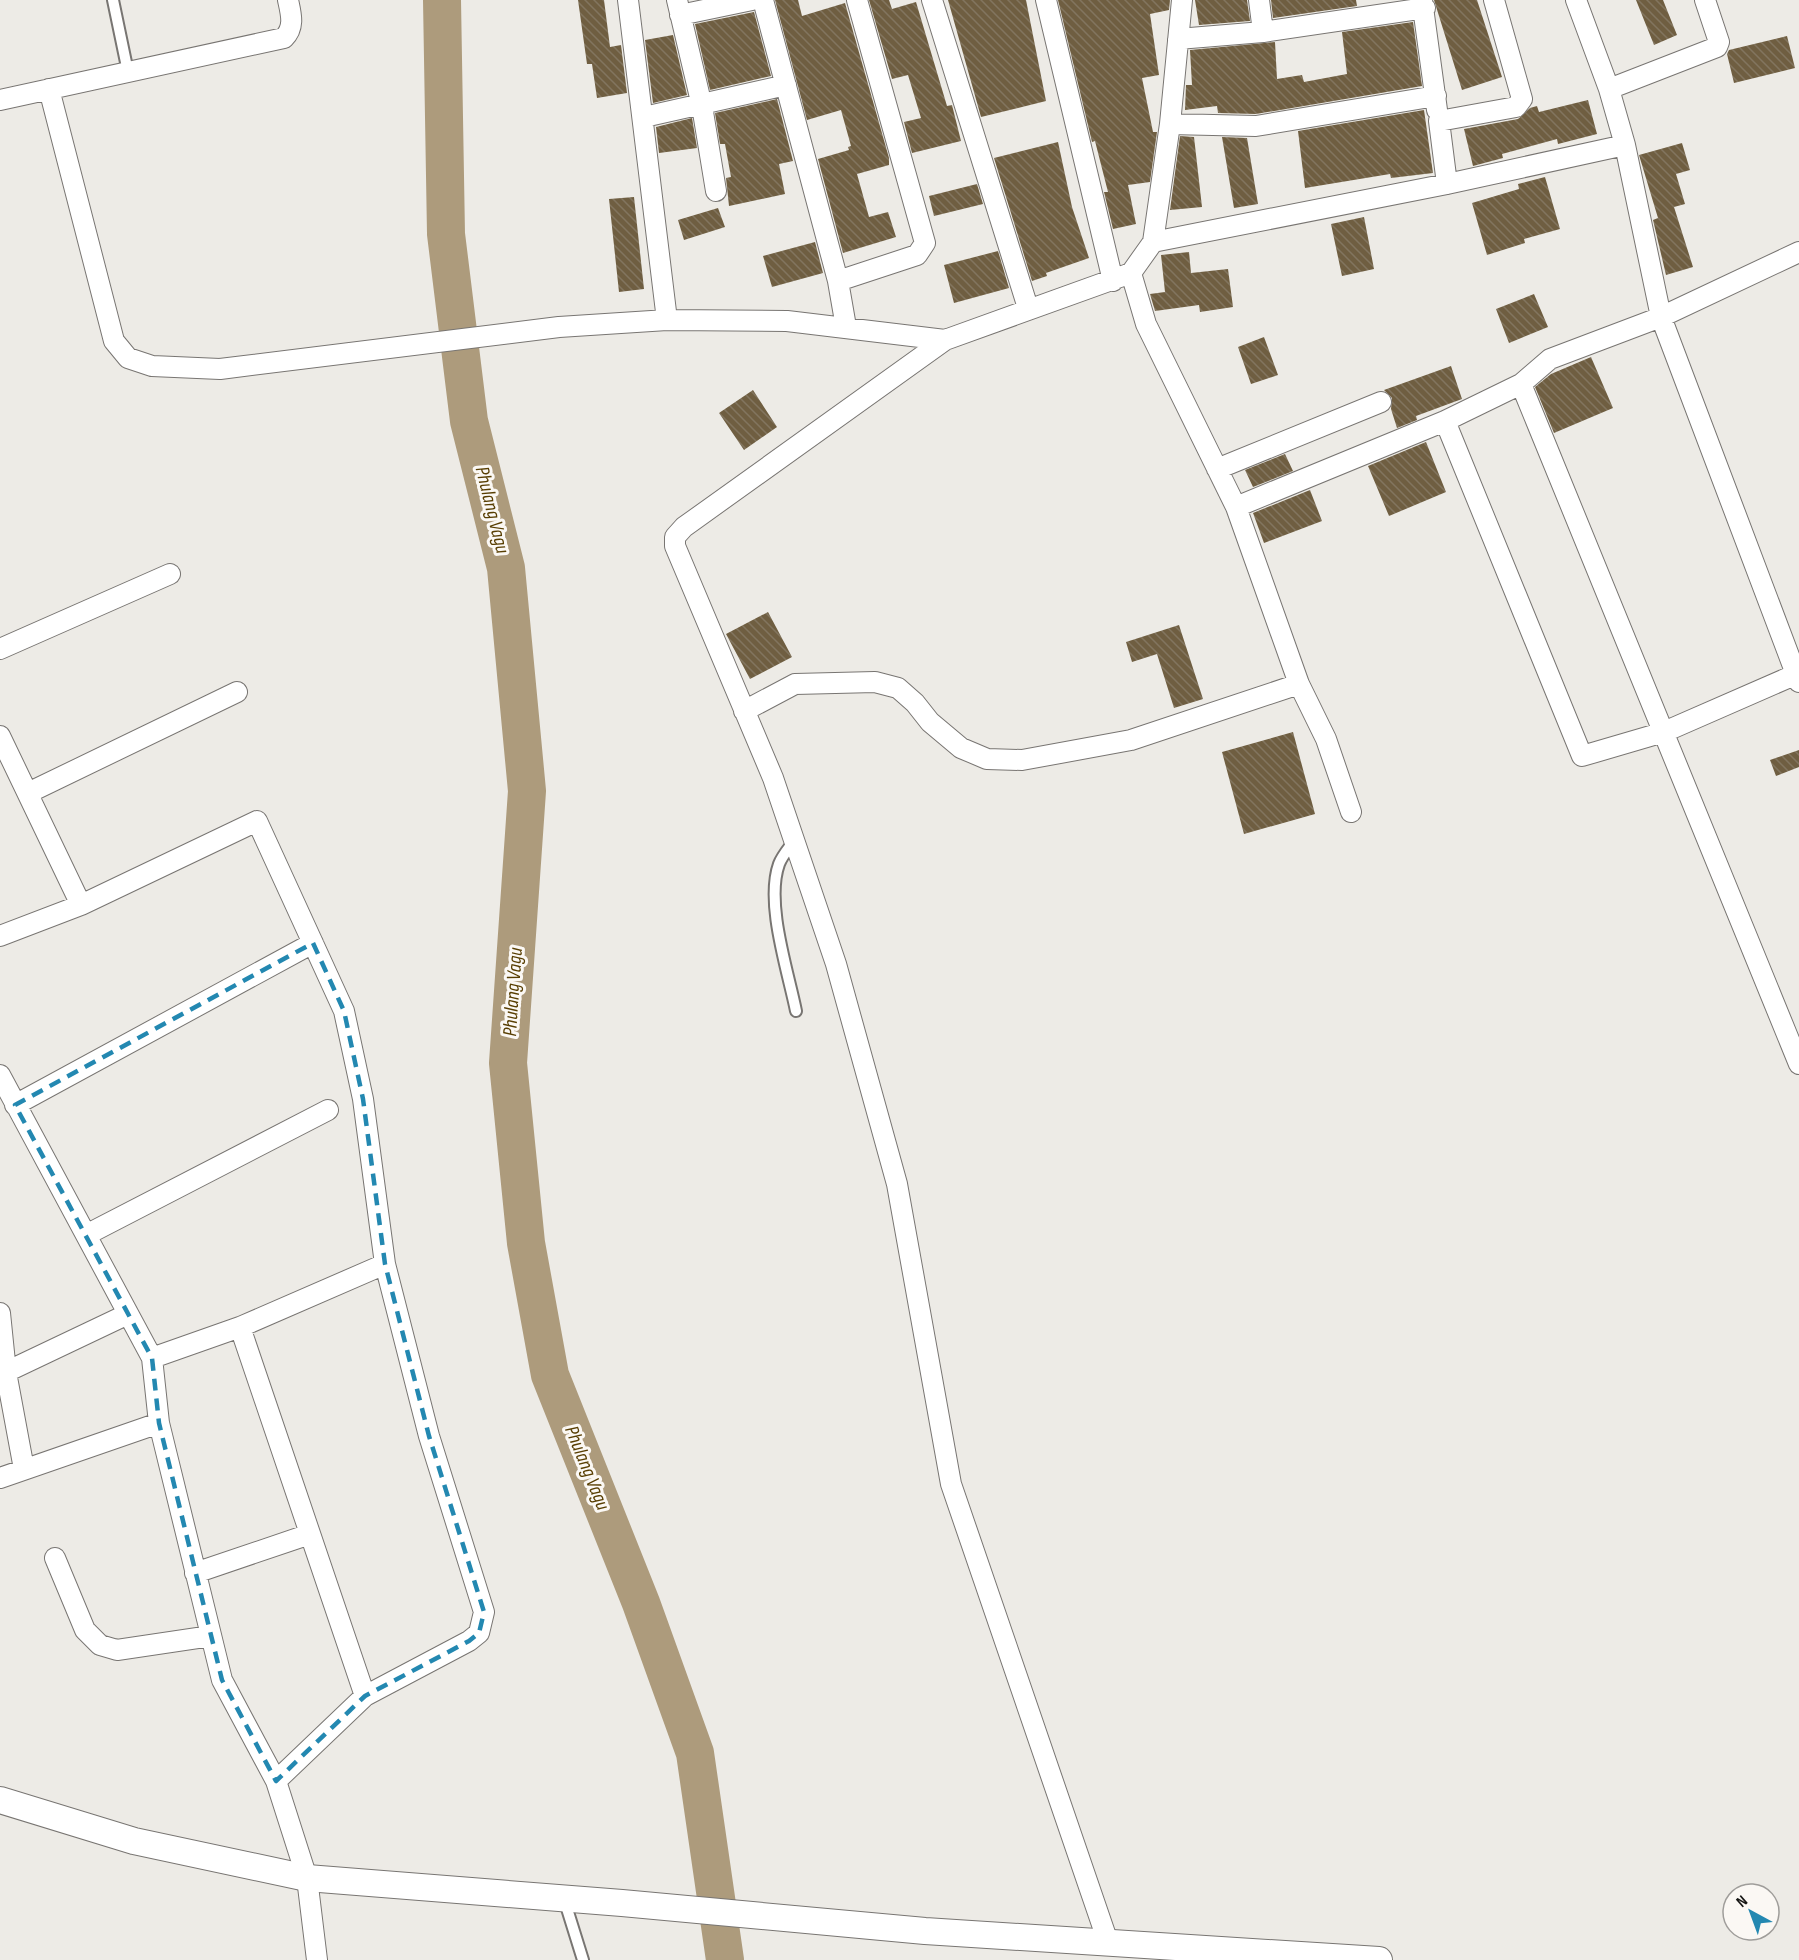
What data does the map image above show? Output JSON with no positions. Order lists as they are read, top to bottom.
{
  "water": ["Phulang Vagu"],
  "north": "top left"
}
